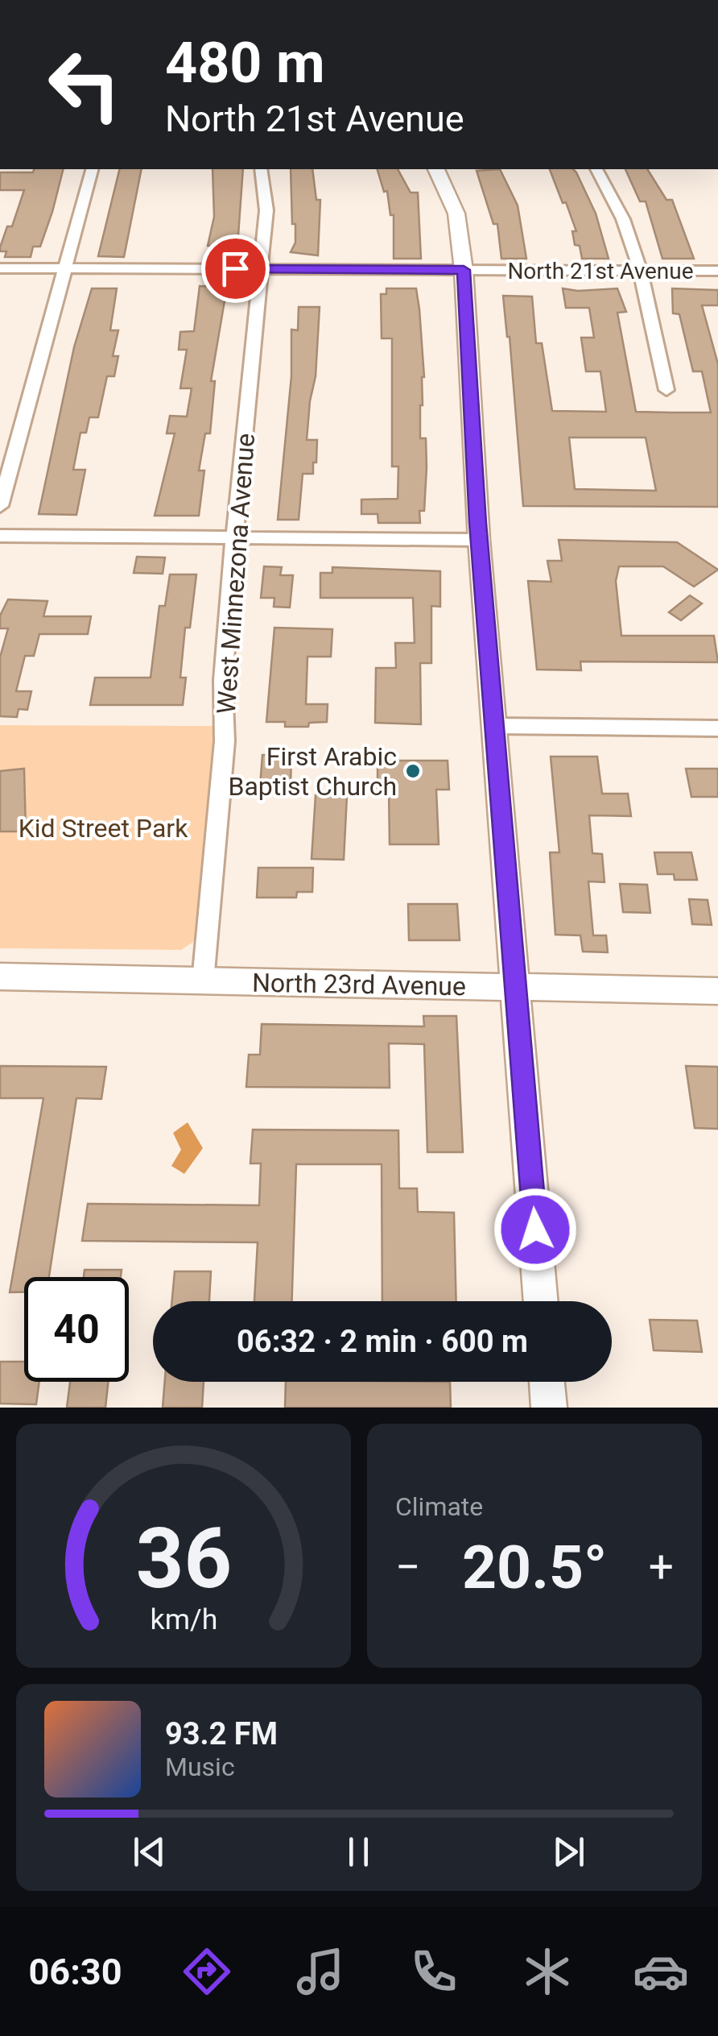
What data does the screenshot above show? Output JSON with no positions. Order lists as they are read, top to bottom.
{
  "streets": {
    "street": ["North 21st Avenue", "West Minnezona Avenue", "North 23rd Avenue"]
  },
  "crossings": [
    ["North 21st Avenue", "West Minnezona Avenue"],
    ["West Minnezona Avenue", "North 23rd Avenue"]
  ],
  "parks": ["Kid Street Park"],
  "places": ["First Arabic Baptist Church"],
  "page": {
    "turn": ["480 m", "North 21st Avenue"],
    "limit": "40",
    "trip": "06:32 · 2 min · 600 m",
    "tile": "Climate",
    "heat": ["−", "20.5°", "+"],
    "song": ["93.2 FM", "Music"],
    "tabs": "06:30",
    "gauge": ["36", "km/h"]
  }
}
